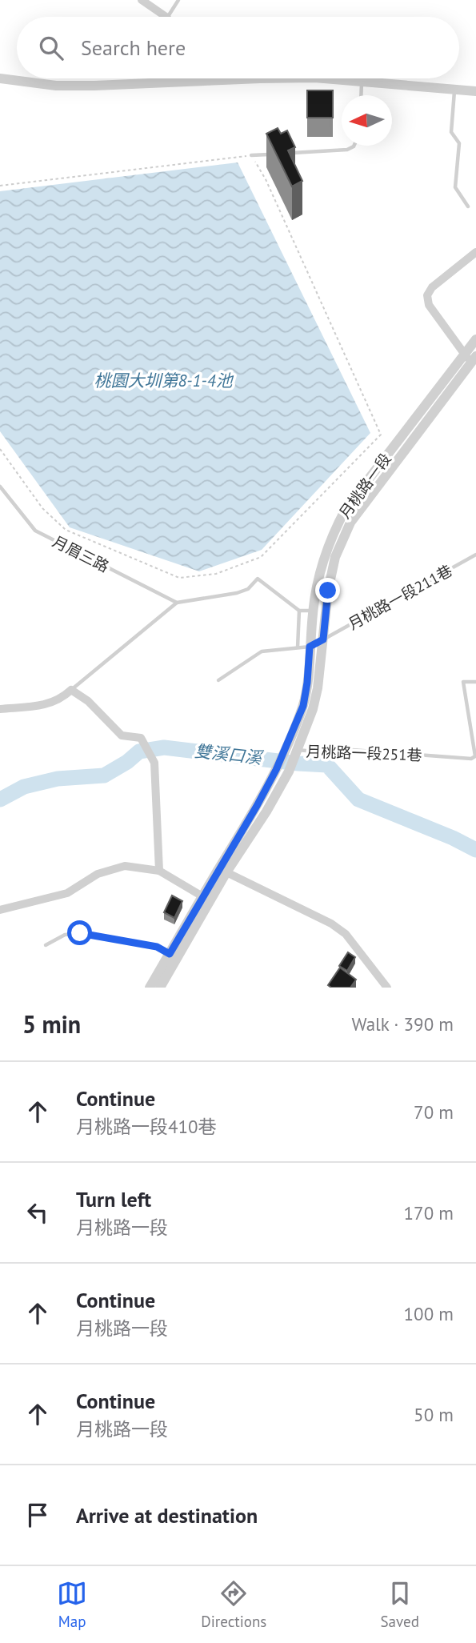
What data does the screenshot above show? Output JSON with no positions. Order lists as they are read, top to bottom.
{
  "streets": {
    "street": ["月桃路一段"],
    "lane": ["月眉三路", "月桃路一段211巷", "月桃路一段251巷"]
  },
  "crossings": [
    ["月桃路一段", "月桃路一段211巷"],
    ["月桃路一段", "月桃路一段251巷"]
  ],
  "water": ["桃園大圳第8-1-4池", "雙溪口溪"],
  "north": "left",
  "page": {
    "search": "Search here",
    "heading": ["5 min", "Walk · 390 m"],
    "list": [
      ["Continue", "月桃路一段410巷", "70 m"],
      ["Turn left", "月桃路一段", "170 m"],
      ["Continue", "月桃路一段", "100 m"],
      ["Continue", "月桃路一段", "50 m"],
      "Arrive at destination"
    ],
    "nav": ["Map", "Directions", "Saved"]
  }
}
